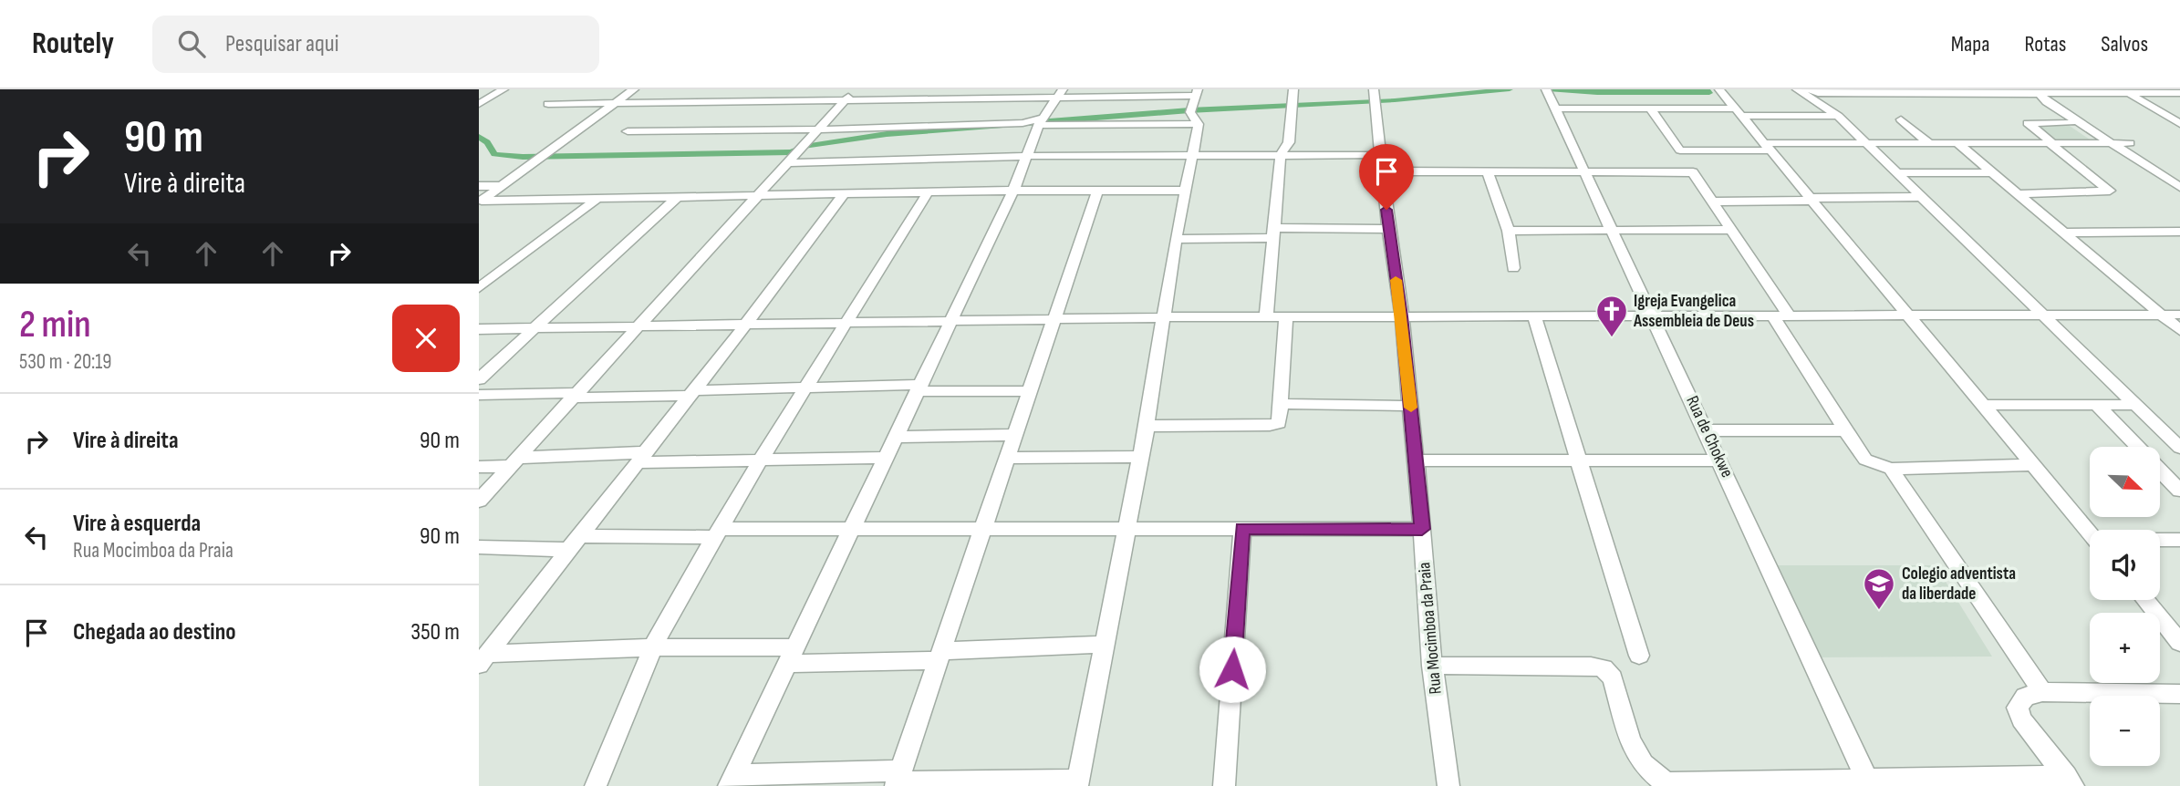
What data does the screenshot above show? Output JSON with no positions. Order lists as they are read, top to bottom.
{
  "streets": {
    "street": ["Rua de Chokwe", "Rua Mocimboa da Praia"]
  },
  "places": {
    "church": ["Igreja Evangelica Assembleia de Deus"],
    "school or university": ["Colegio adventista da liberdade"]
  },
  "north": "bottom right",
  "page": {
    "header": "Routely",
    "search": "Pesquisar aqui",
    "nav": ["Mapa", "Rotas", "Salvos"],
    "turn": ["90 m", "Vire à direita"],
    "heading": ["2 min", "530 m · 20:19"],
    "list": [
      {
        "name": "Vire à direita",
        "value": "90 m"
      },
      {
        "name": "Vire à esquerda",
        "note": "Rua Mocimboa da Praia",
        "value": "90 m"
      },
      {
        "name": "Chegada ao destino",
        "value": "350 m"
      }
    ],
    "map_buttons": ["+", "−"]
  }
}
